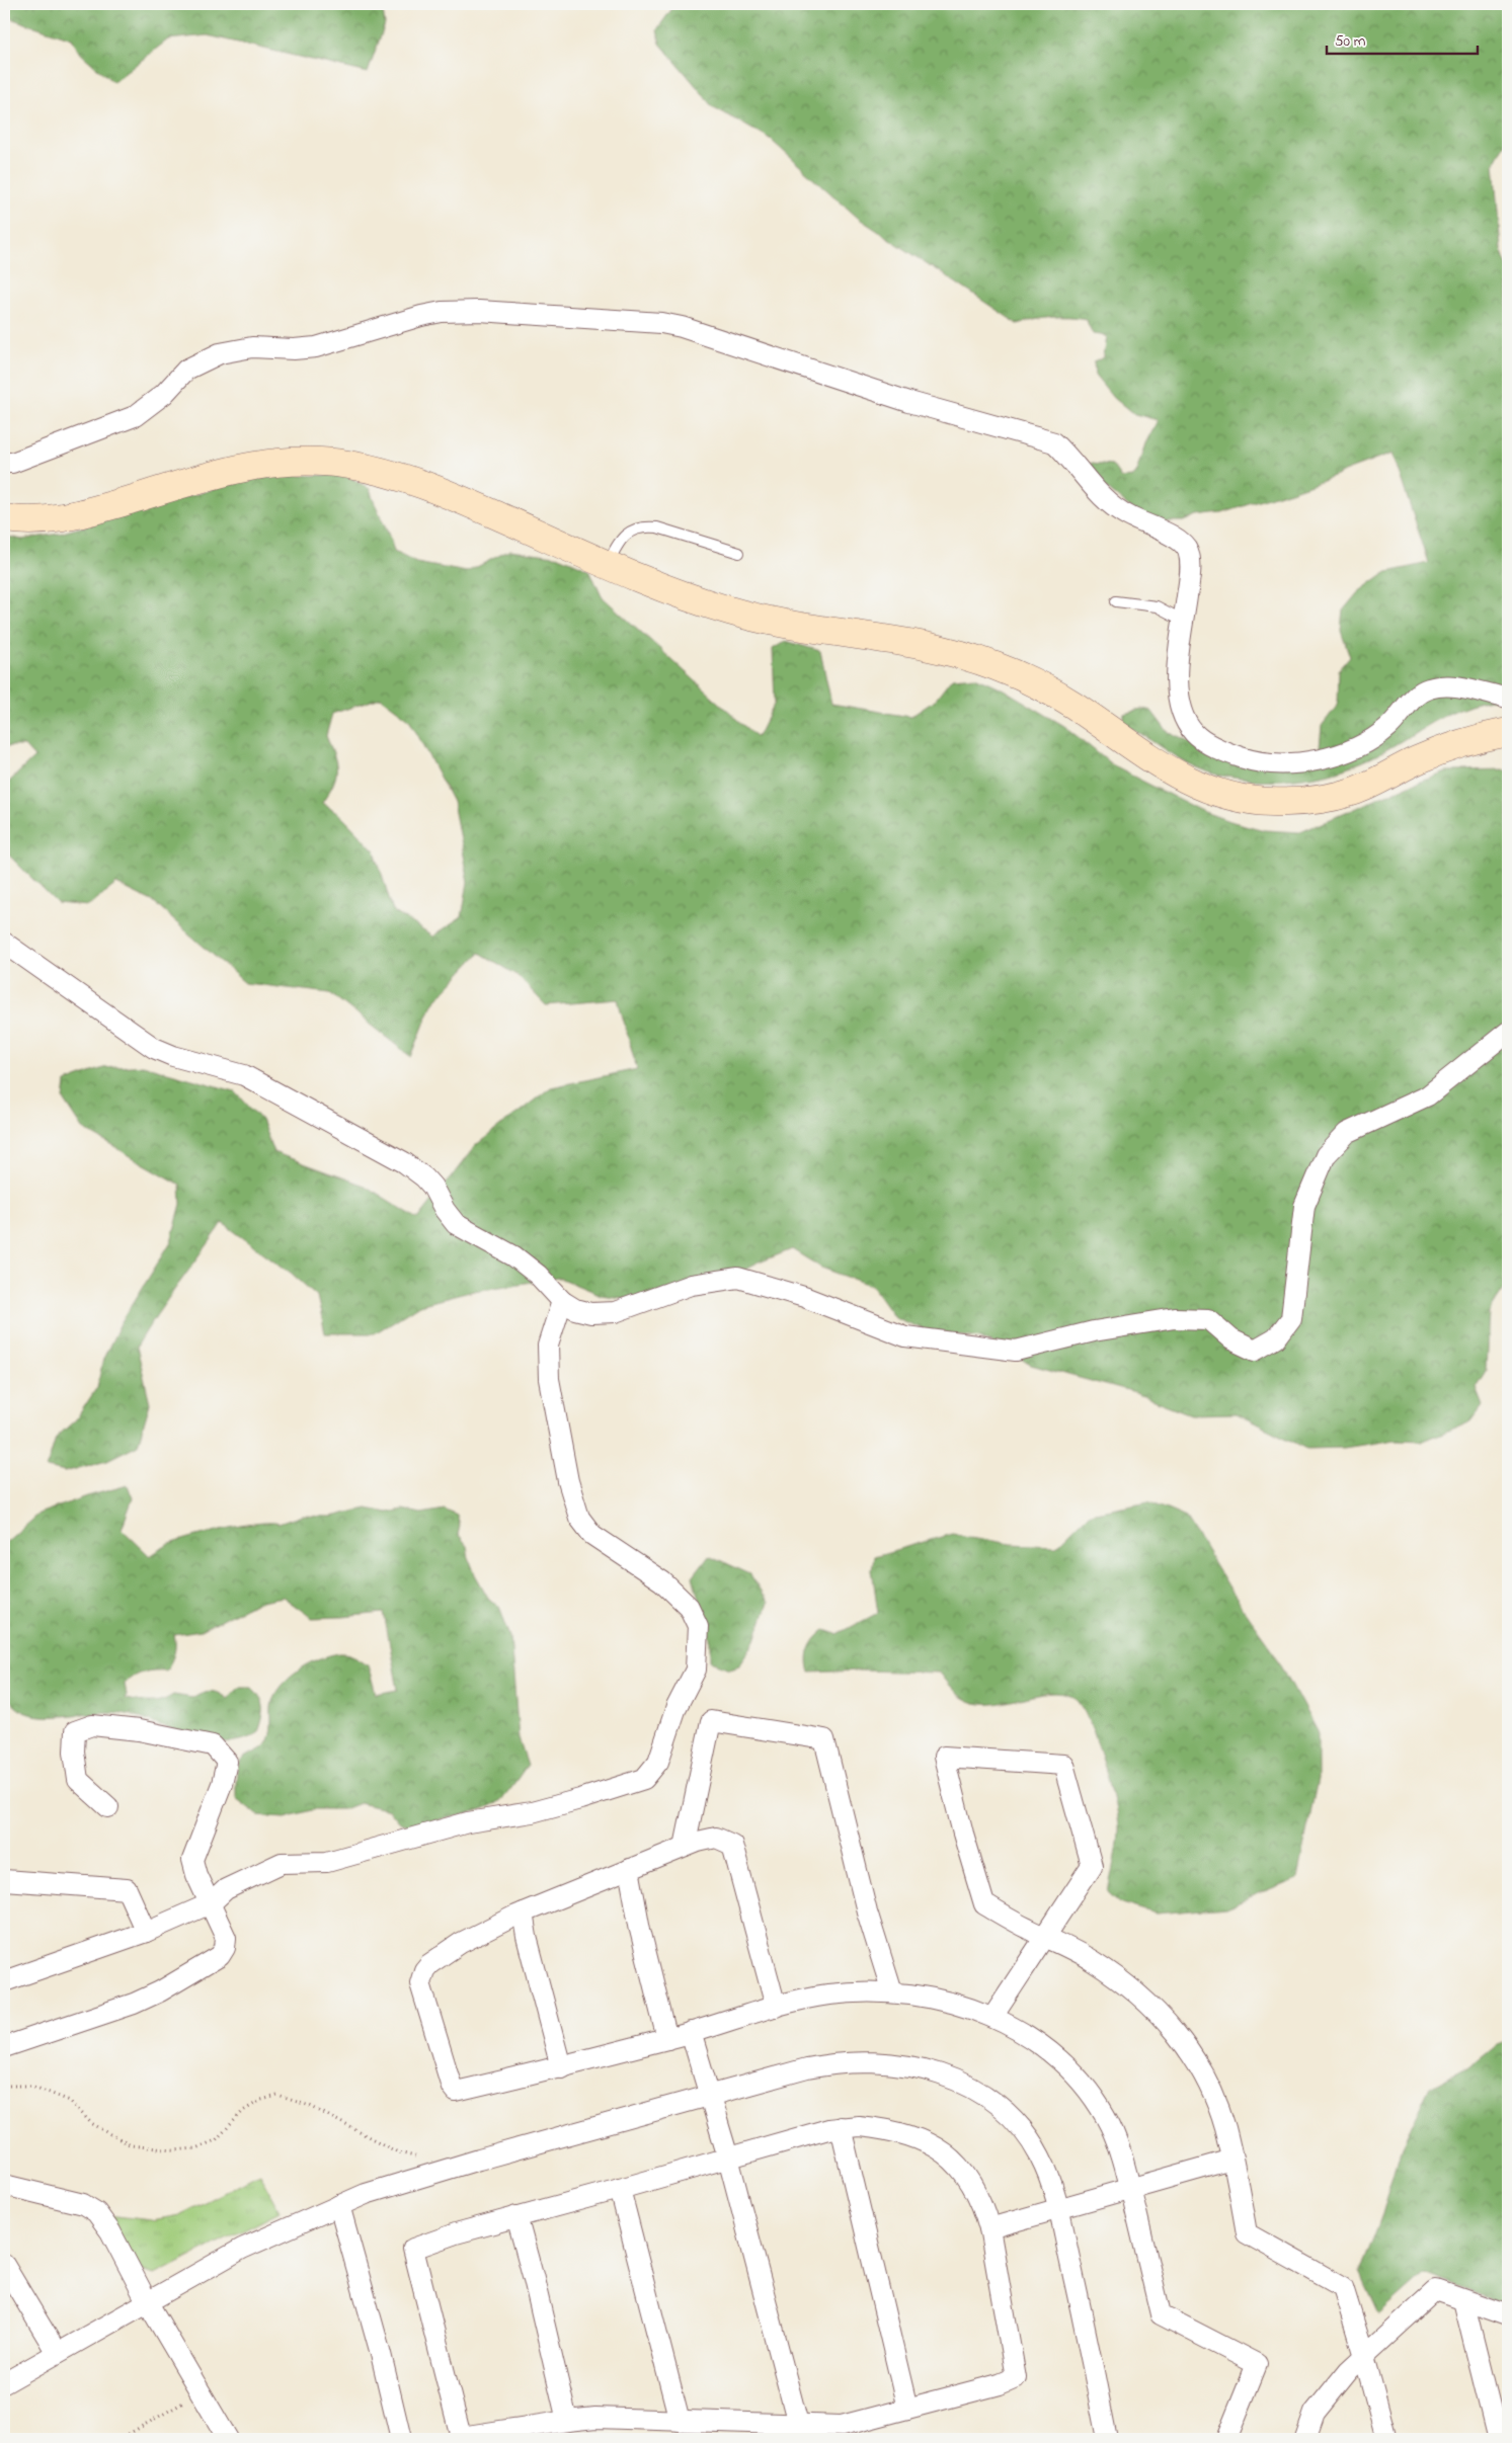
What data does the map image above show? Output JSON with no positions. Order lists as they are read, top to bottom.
{
  "scale_bar": "50 m"
}
